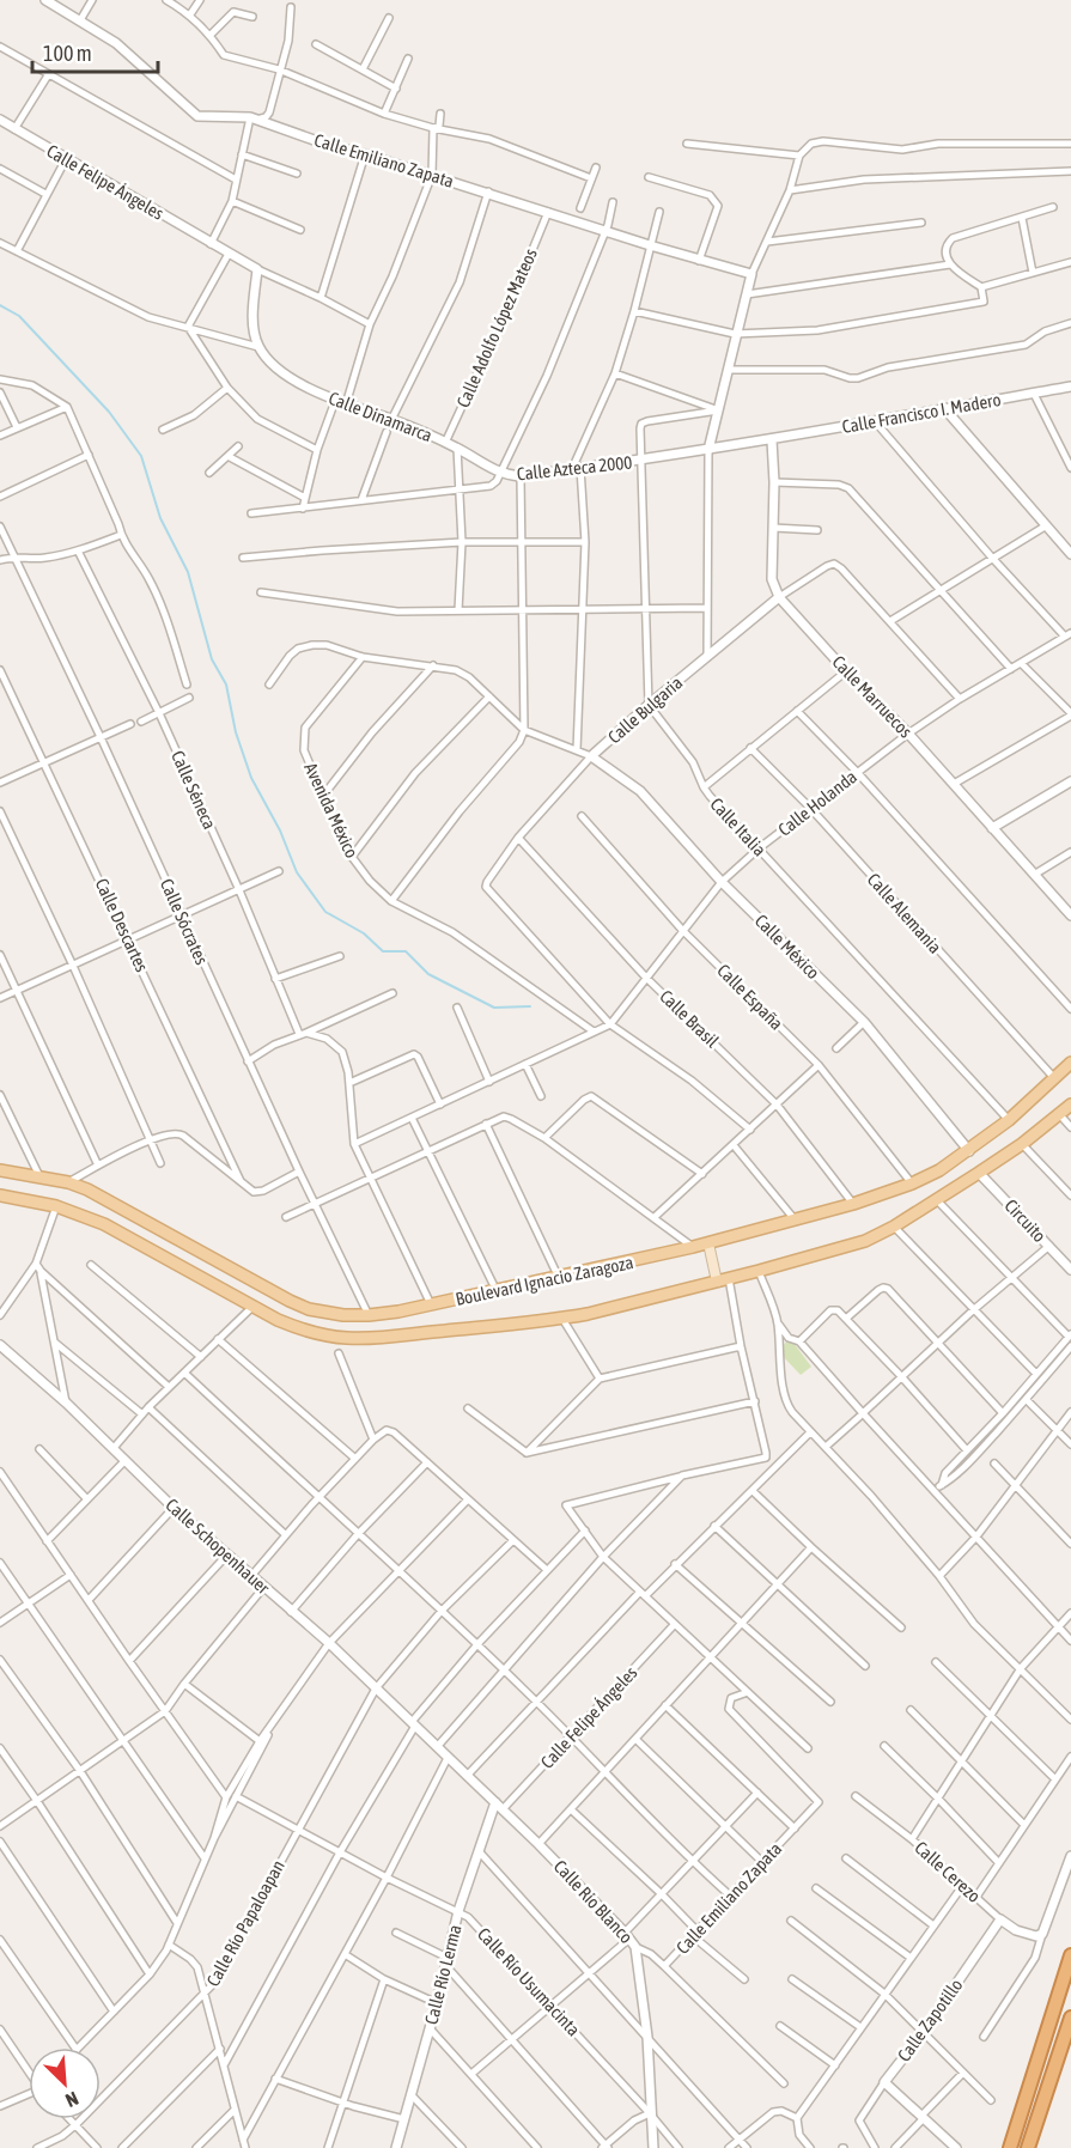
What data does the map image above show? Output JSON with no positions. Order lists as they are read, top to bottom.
{
  "streets": {
    "main road": ["Boulevard Ignacio Zaragoza"],
    "street": [
      "Calle Emiliano Zapata",
      "Calle Felipe Ángeles",
      "Calle Adolfo López Mateos",
      "Calle Francisco I. Madero",
      "Calle Dinamarca",
      "Calle Azteca 2000",
      "Calle Marruecos",
      "Calle Bulgaria",
      "Calle Séneca",
      "Calle Holanda",
      "Avenida México",
      "Calle Italia",
      "Calle Alemania",
      "Calle Sócrates",
      "Calle Descartes",
      "Calle México",
      "Calle España",
      "Calle Brasil",
      "Circuito",
      "Calle Schopenhauer",
      "Calle Cerezo",
      "Calle Río Blanco",
      "Calle Río Papaloapan",
      "Calle Río Lerma",
      "Calle Río Usumacinta",
      "Calle Zapotillo"
    ]
  },
  "crossings": [
    ["Calle Emiliano Zapata", "Calle Adolfo López Mateos"],
    ["Calle Felipe Ángeles", "Calle Río Blanco"],
    ["Calle Adolfo López Mateos", "Calle Dinamarca"],
    ["Calle Francisco I. Madero", "Calle Azteca 2000"],
    ["Calle Dinamarca", "Calle Azteca 2000"],
    ["Calle Marruecos", "Calle Bulgaria"],
    ["Calle Marruecos", "Calle Holanda"],
    ["Calle Bulgaria", "Calle Holanda"],
    ["Calle Bulgaria", "Calle Italia"],
    ["Calle Bulgaria", "Calle México"],
    ["Calle Bulgaria", "Calle Brasil"],
    ["Calle Holanda", "Calle Italia"],
    ["Calle Holanda", "Calle Alemania"],
    ["Calle Holanda", "Calle México"],
    ["Calle Holanda", "Calle España"],
    ["Calle Holanda", "Calle Brasil"],
    ["Calle Italia", "Boulevard Ignacio Zaragoza"],
    ["Calle Alemania", "Boulevard Ignacio Zaragoza"],
    ["Calle Sócrates", "Boulevard Ignacio Zaragoza"],
    ["Calle México", "Boulevard Ignacio Zaragoza"],
    ["Calle España", "Boulevard Ignacio Zaragoza"],
    ["Calle Brasil", "Boulevard Ignacio Zaragoza"],
    ["Circuito", "Boulevard Ignacio Zaragoza"],
    ["Calle Schopenhauer", "Calle Río Blanco"],
    ["Calle Schopenhauer", "Calle Río Papaloapan"],
    ["Calle Cerezo", "Calle Zapotillo"],
    ["Calle Río Blanco", "Calle Río Lerma"],
    ["Calle Río Blanco", "Calle Río Usumacinta"],
    ["Calle Río Papaloapan", "Calle Río Usumacinta"],
    ["Calle Río Lerma", "Calle Río Usumacinta"]
  ],
  "scale_bar": "100 m",
  "north": "bottom right"
}
